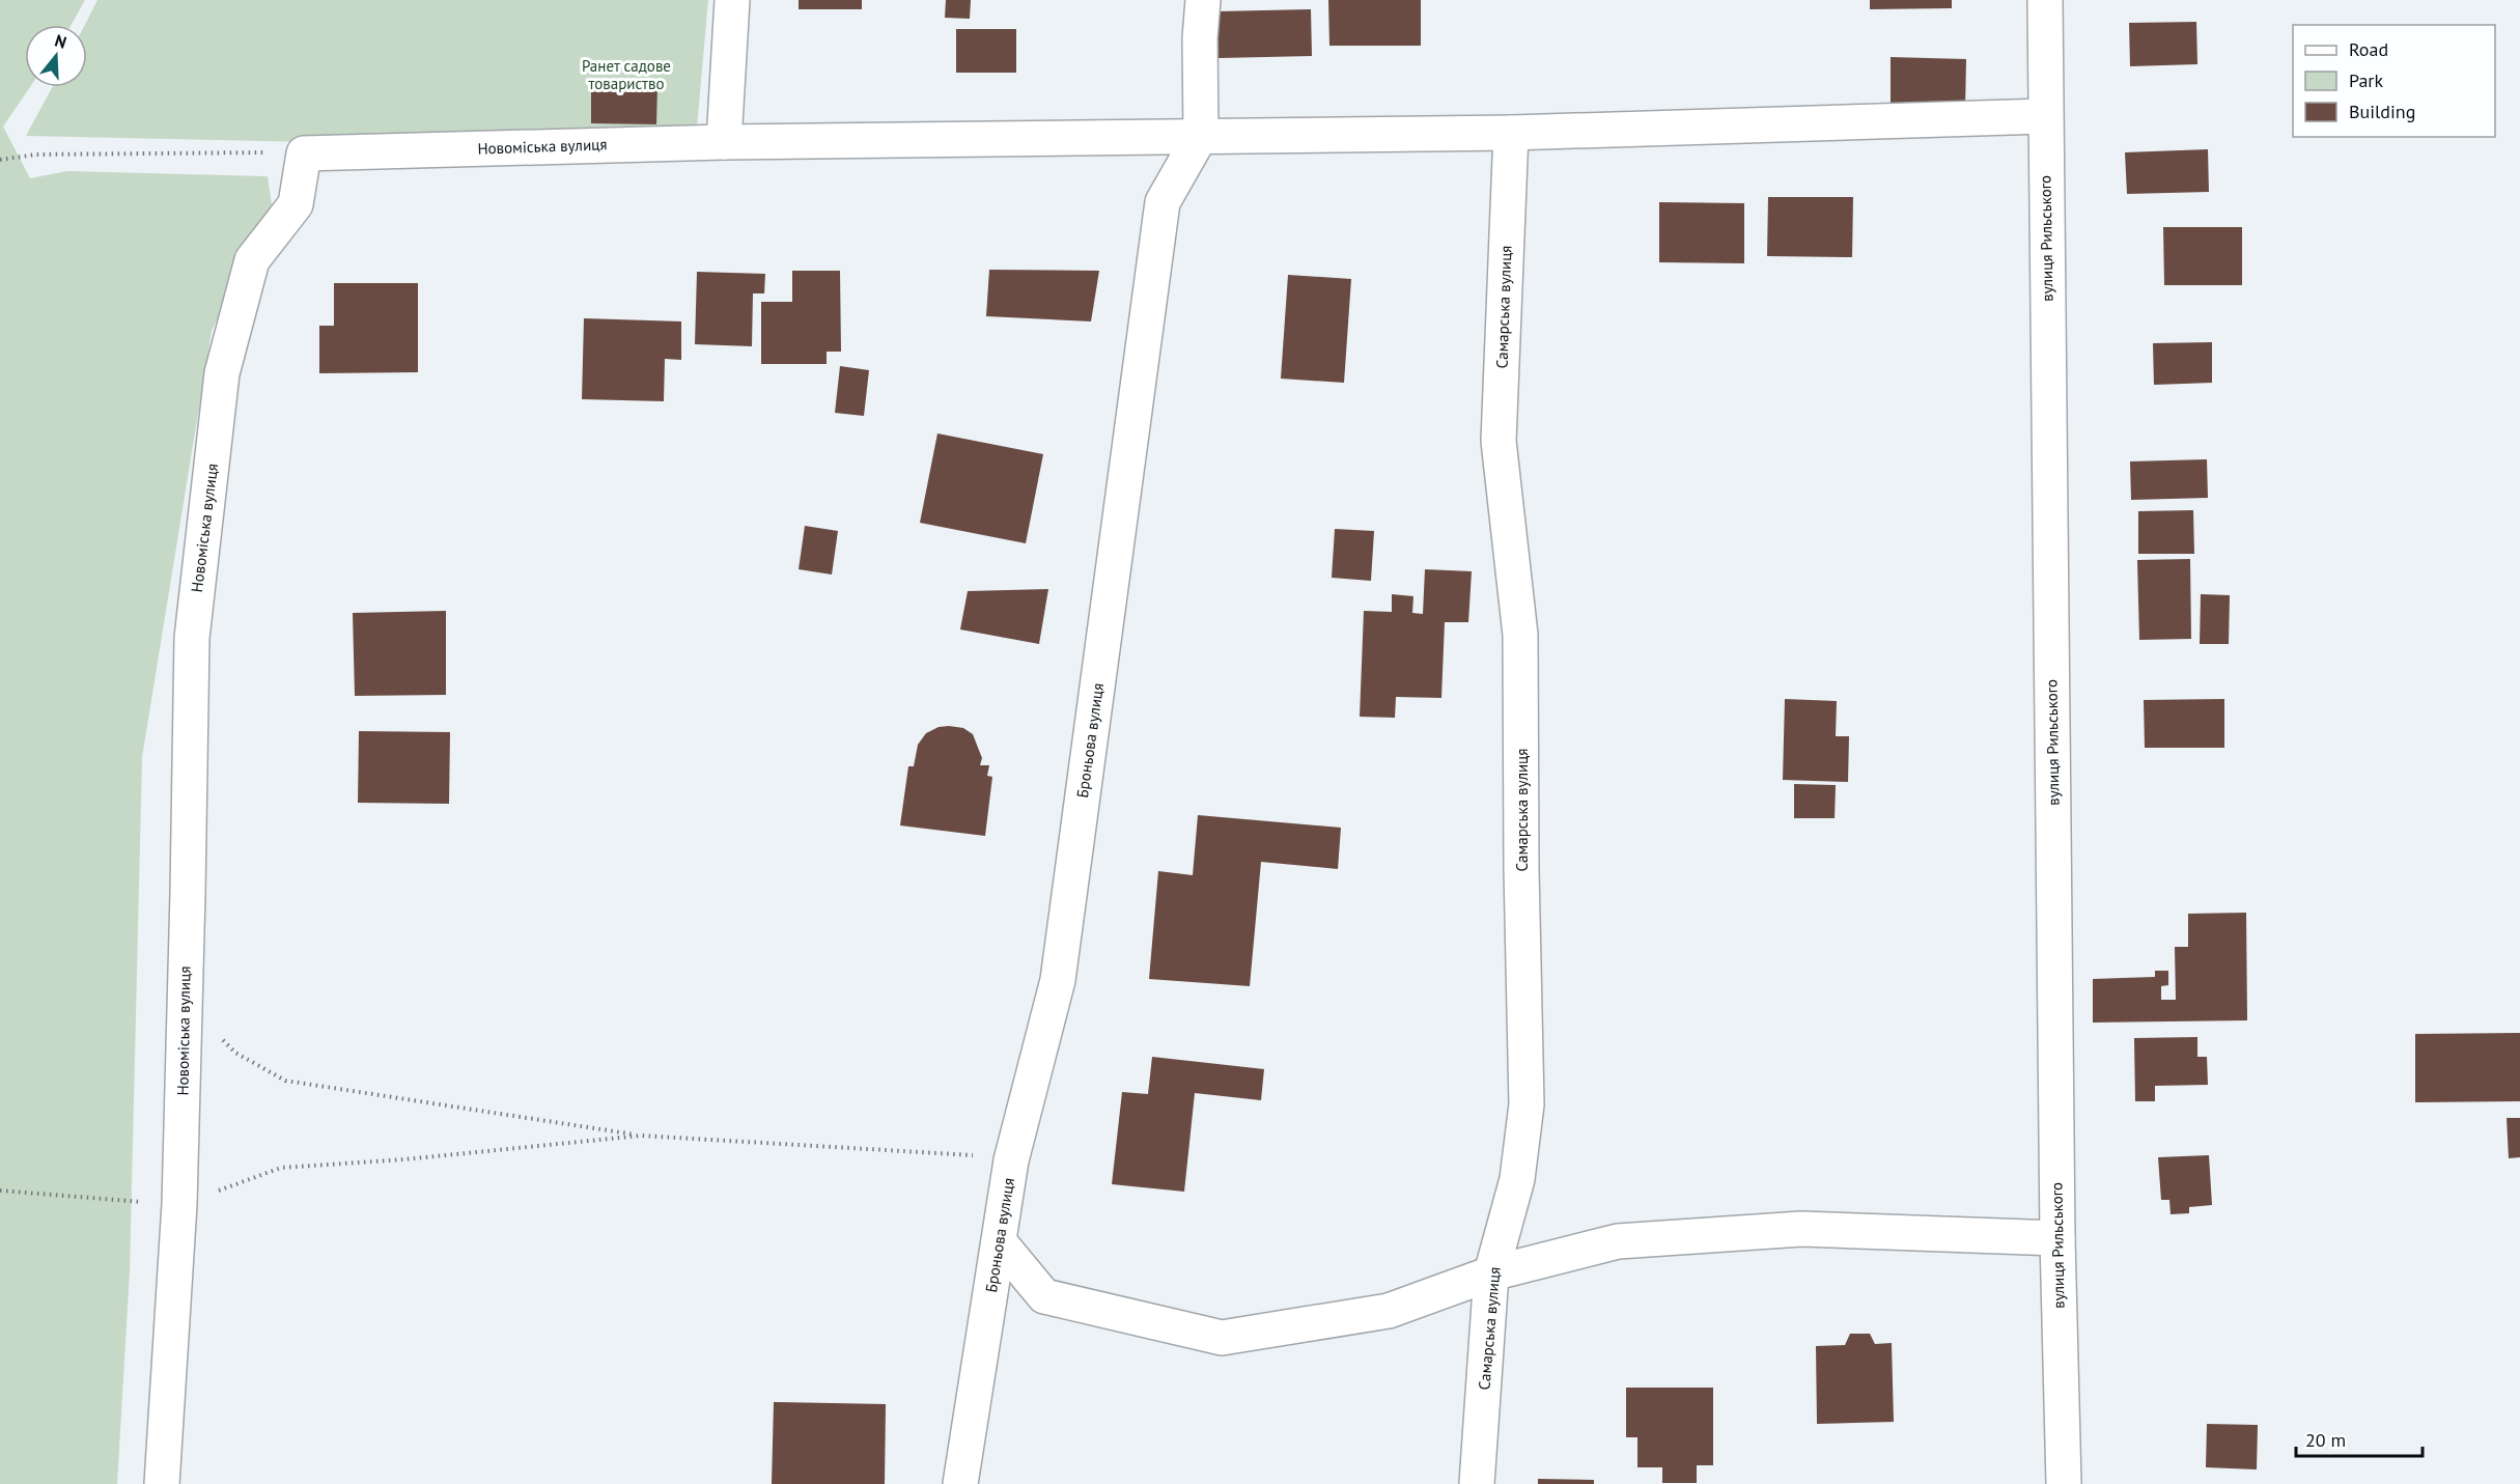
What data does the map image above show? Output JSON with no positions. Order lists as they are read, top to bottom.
{
  "streets": {
    "street": [
      "Новоміська вулиця",
      "вулиця Рильського",
      "Самарська вулиця",
      "Броньова вулиця"
    ]
  },
  "crossings": [
    ["Новоміська вулиця", "вулиця Рильського"],
    ["Новоміська вулиця", "Самарська вулиця"],
    ["Новоміська вулиця", "Броньова вулиця"]
  ],
  "parks": ["Ранет садове товариство"],
  "legend": ["Road", "Park", "Building"],
  "scale_bar": "20 m",
  "north": "top"
}
